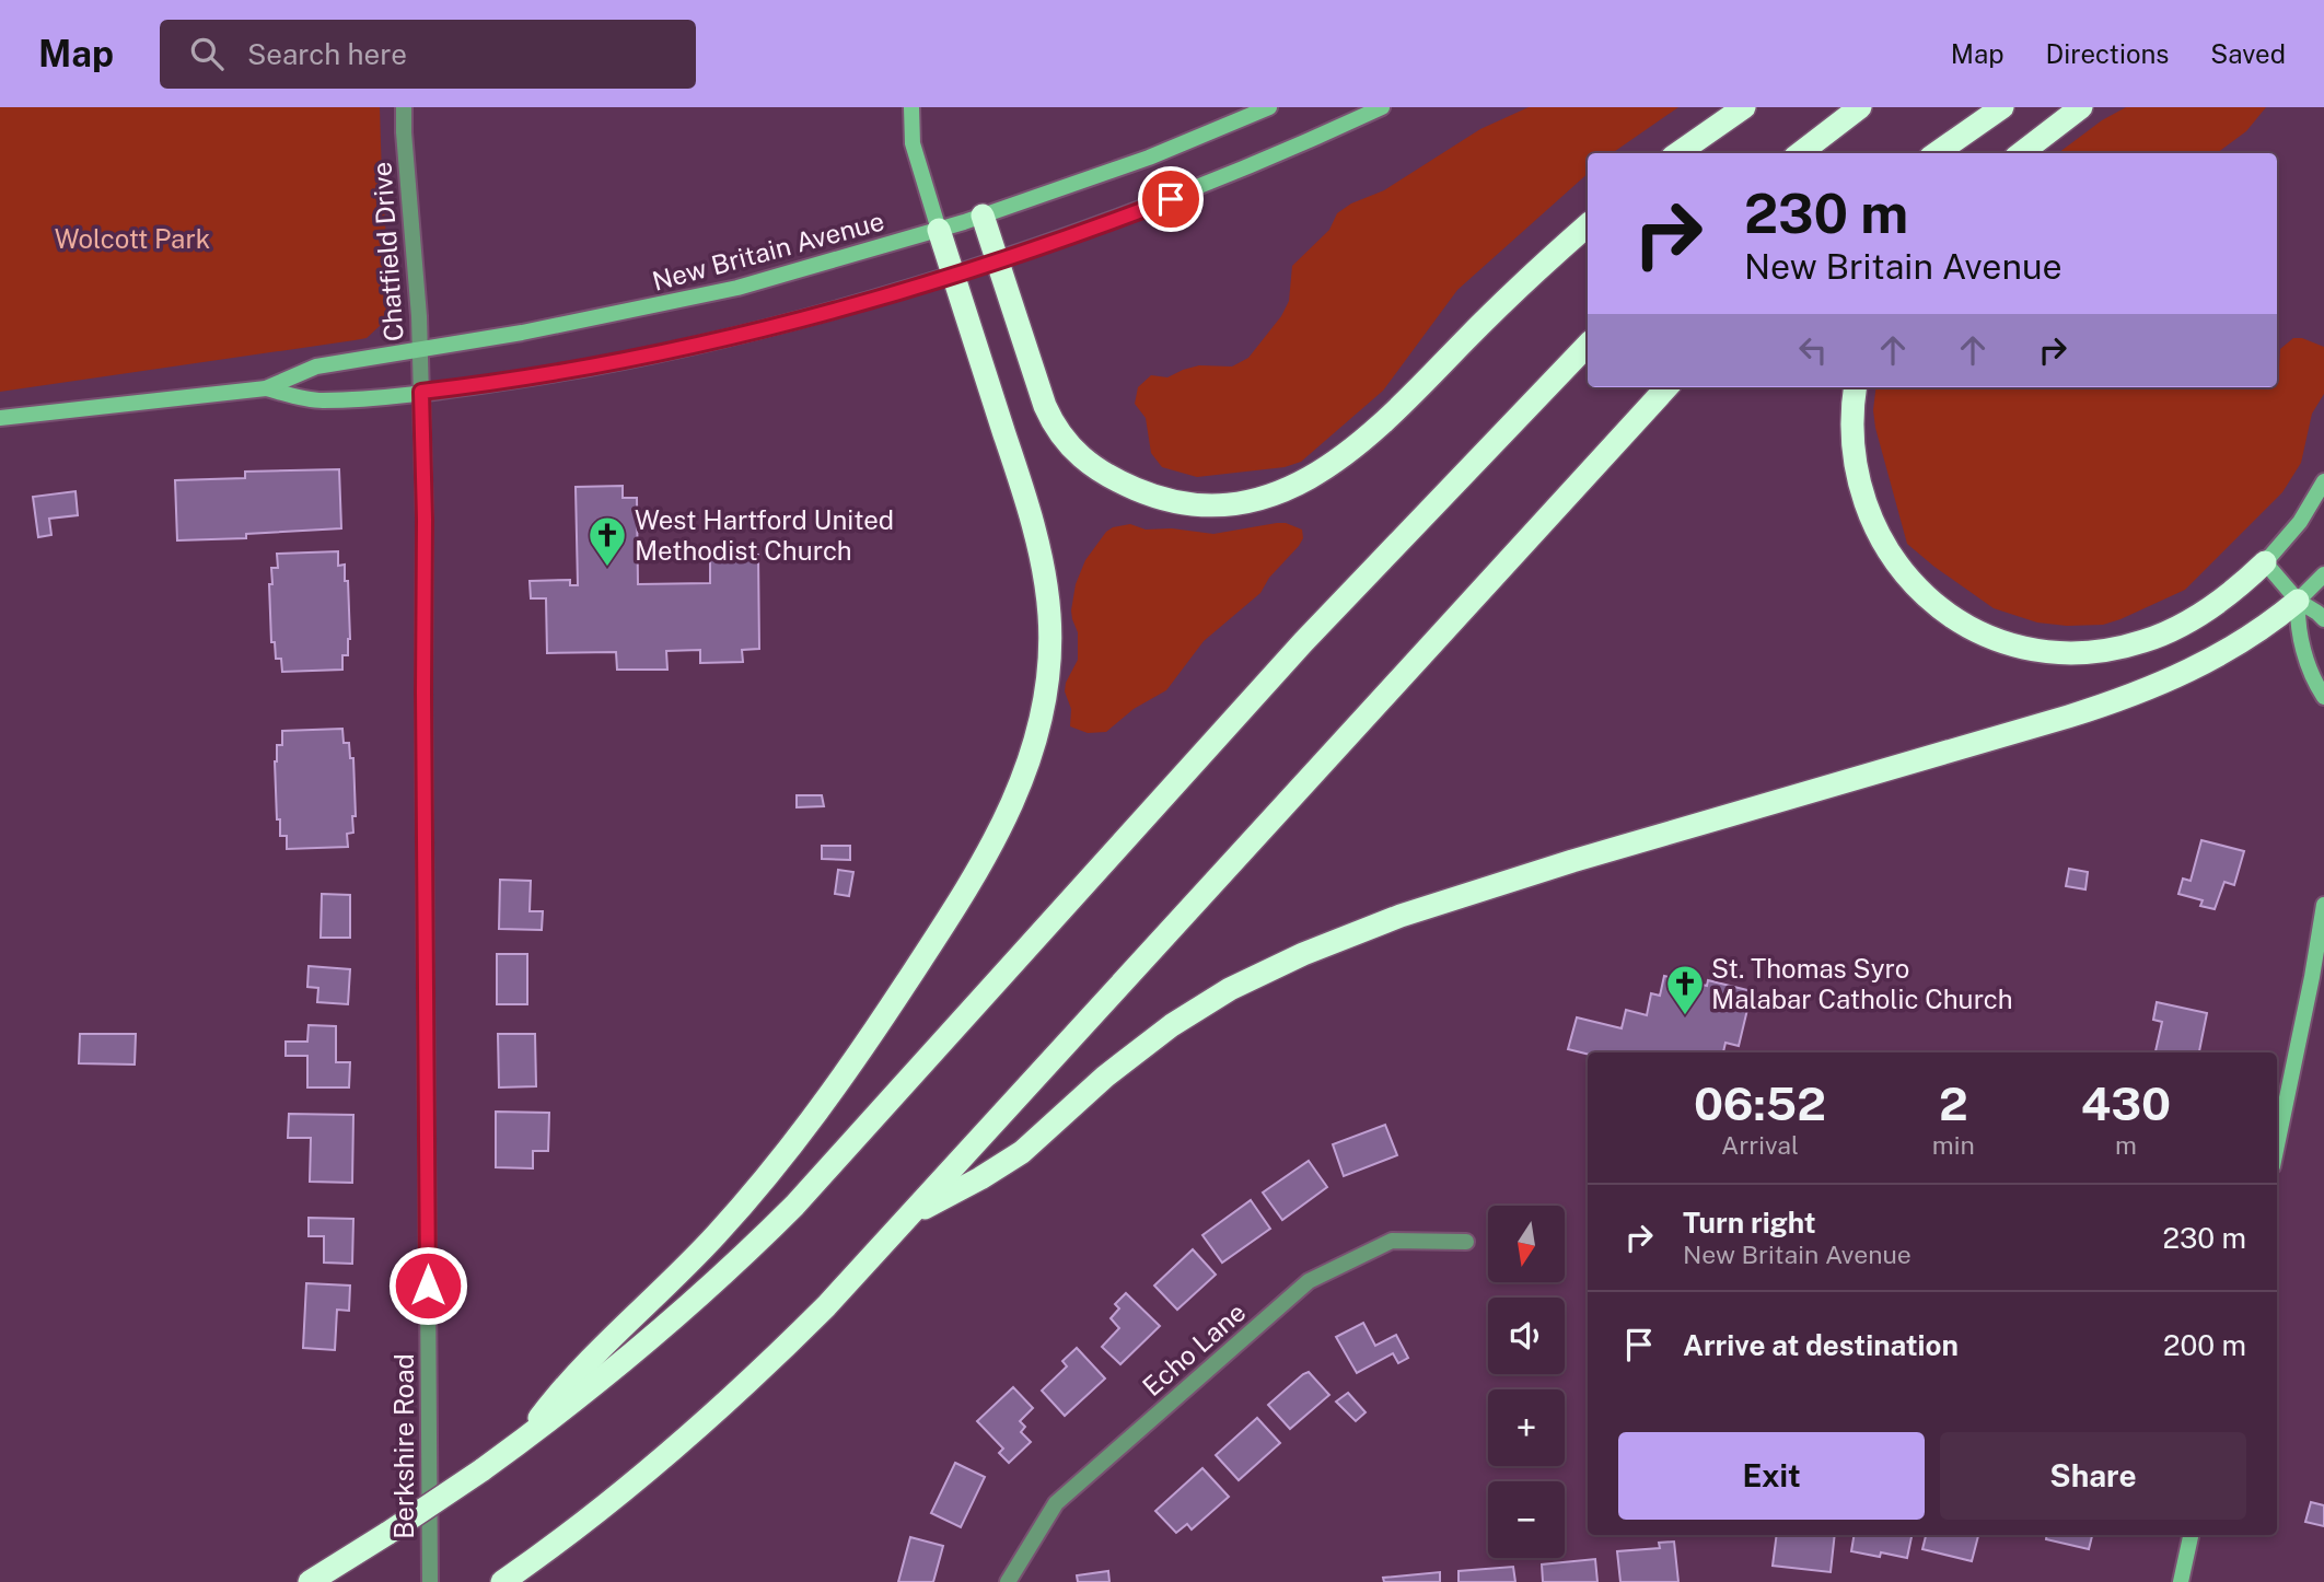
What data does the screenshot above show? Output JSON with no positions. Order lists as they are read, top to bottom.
{
  "streets": {
    "main road": ["New Britain Avenue"],
    "street": ["Chatfield Drive", "Echo Lane", "Berkshire Road"]
  },
  "crossings": [
    ["New Britain Avenue", "Chatfield Drive"],
    ["New Britain Avenue", "Berkshire Road"],
    ["Chatfield Drive", "Berkshire Road"]
  ],
  "parks": ["Wolcott Park"],
  "places": {
    "church": ["West Hartford United Methodist Church", "St. Thomas Syro Malabar Catholic Church"]
  },
  "north": "bottom",
  "page": {
    "header": "Map",
    "search": "Search here",
    "nav": ["Map", "Directions", "Saved"],
    "turn": ["230 m", "New Britain Avenue"],
    "eta": [
      "06:52",
      "Arrival",
      "2",
      "min",
      "430",
      "m"
    ],
    "list": [
      {
        "name": "Turn right",
        "note": "New Britain Avenue",
        "value": "230 m"
      },
      {
        "name": "Arrive at destination",
        "value": "200 m"
      }
    ],
    "map_buttons": ["+", "−"],
    "buttons": ["Exit", "Share"]
  }
}
